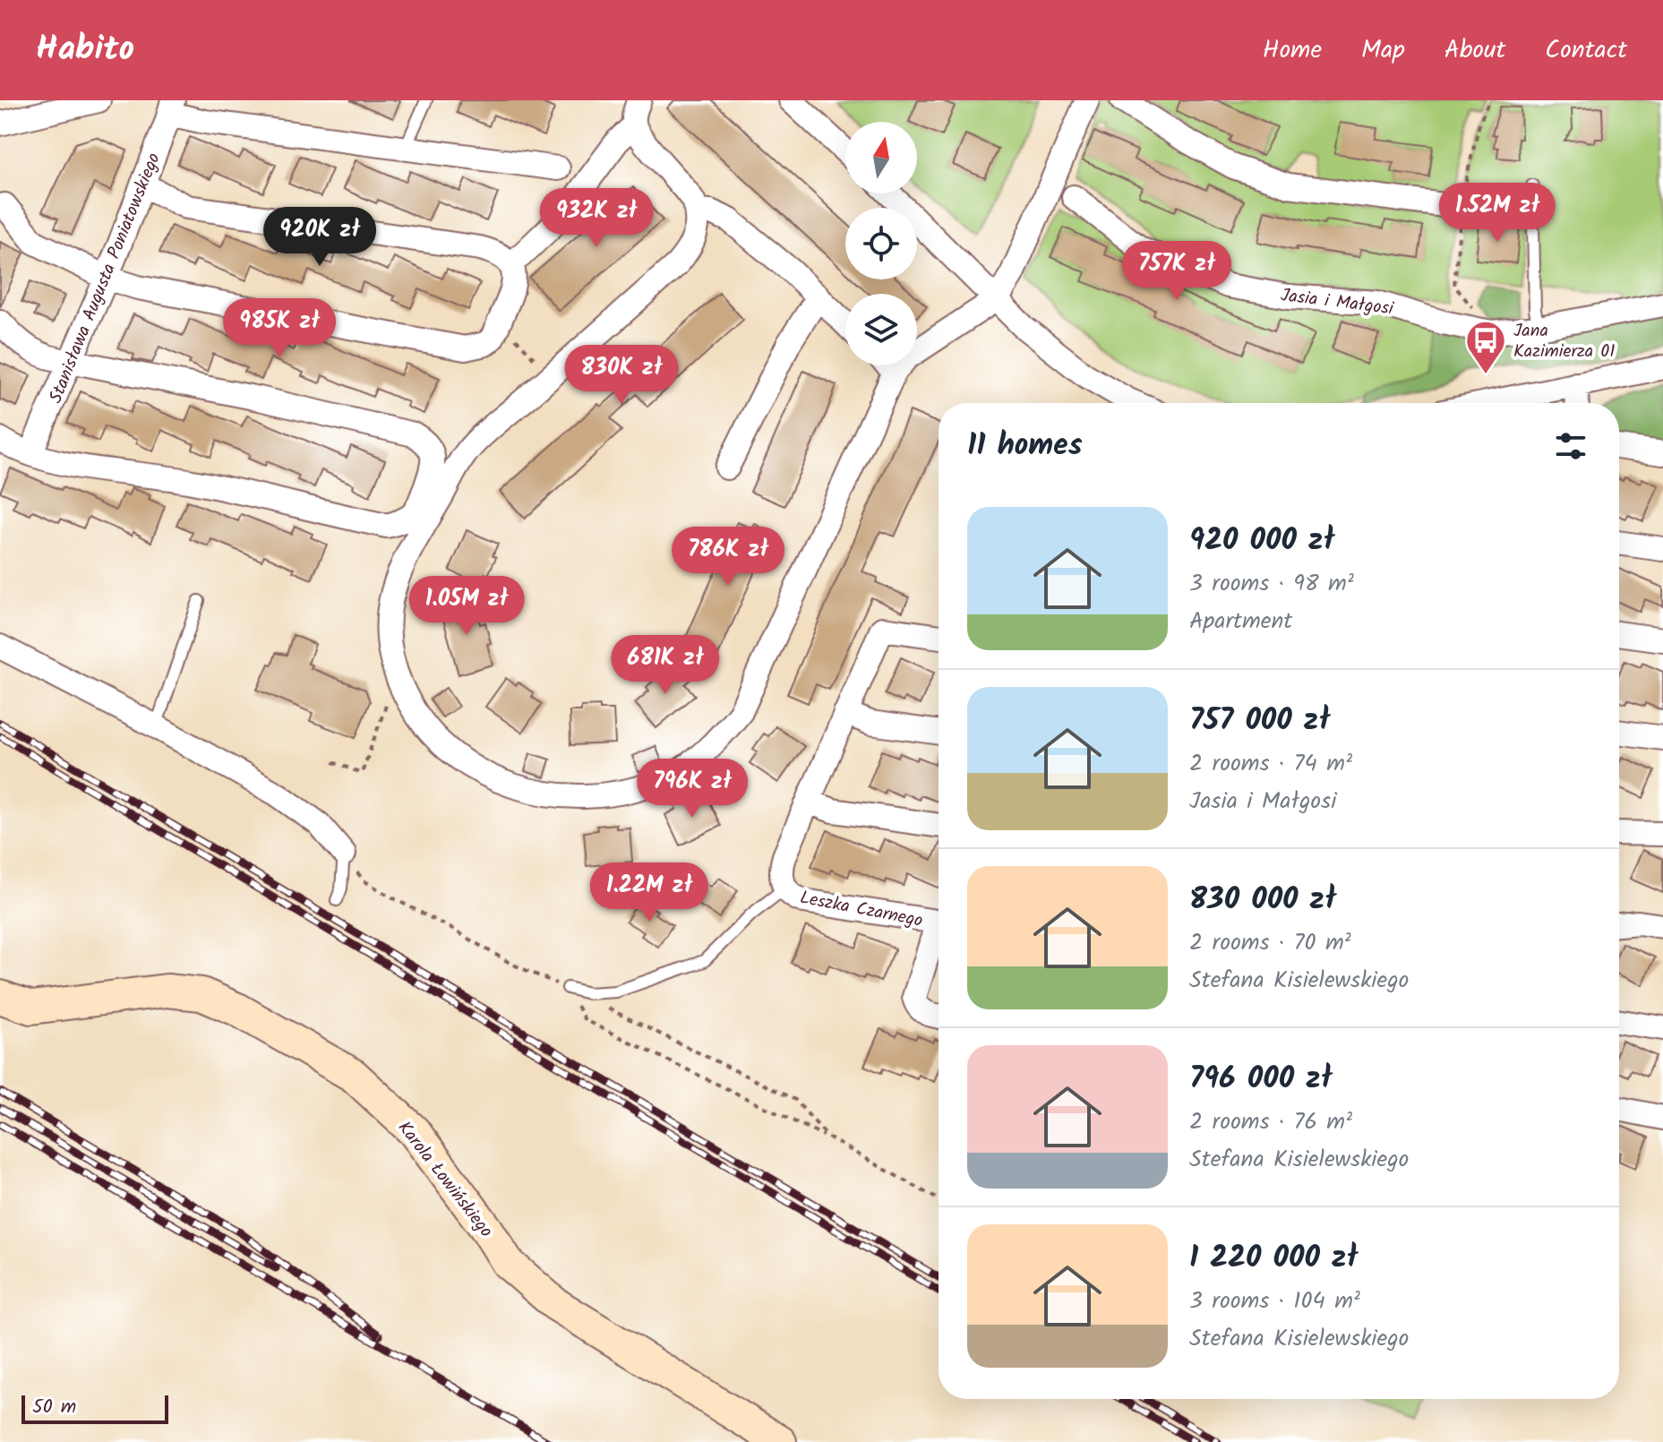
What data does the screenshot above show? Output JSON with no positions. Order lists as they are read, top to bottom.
{
  "streets": {
    "main road": ["Karola Łowińskiego"],
    "street": ["Stanisława Augusta Poniatowskiego", "Jasia i Małgosi", "Leszka Czarnego"]
  },
  "places": {
    "bus stop": ["Jana Kazimierza 01"]
  },
  "scale_bar": "50 m",
  "north": "top",
  "page": {
    "header": "Habito",
    "nav": [
      "Home",
      "Map",
      "About",
      "Contact"
    ],
    "price": [
      "1.52M zł",
      "932K zł",
      "920K zł",
      "757K zł",
      "985K zł",
      "830K zł",
      "786K zł",
      "1.05M zł",
      "681K zł",
      "796K zł",
      "1.22M zł"
    ],
    "heading": "11 homes",
    "list": [
      {
        "name": "920 000 zł",
        "note": "3 rooms · 98 m² · Apartment"
      },
      {
        "name": "757 000 zł",
        "note": "2 rooms · 74 m² · Jasia i Małgosi"
      },
      {
        "name": "830 000 zł",
        "note": "2 rooms · 70 m² · Stefana Kisielewskiego"
      },
      {
        "name": "796 000 zł",
        "note": "2 rooms · 76 m² · Stefana Kisielewskiego"
      },
      {
        "name": "1 220 000 zł",
        "note": "3 rooms · 104 m² · Stefana Kisielewskiego"
      }
    ],
    "scale": "50 m"
  }
}
